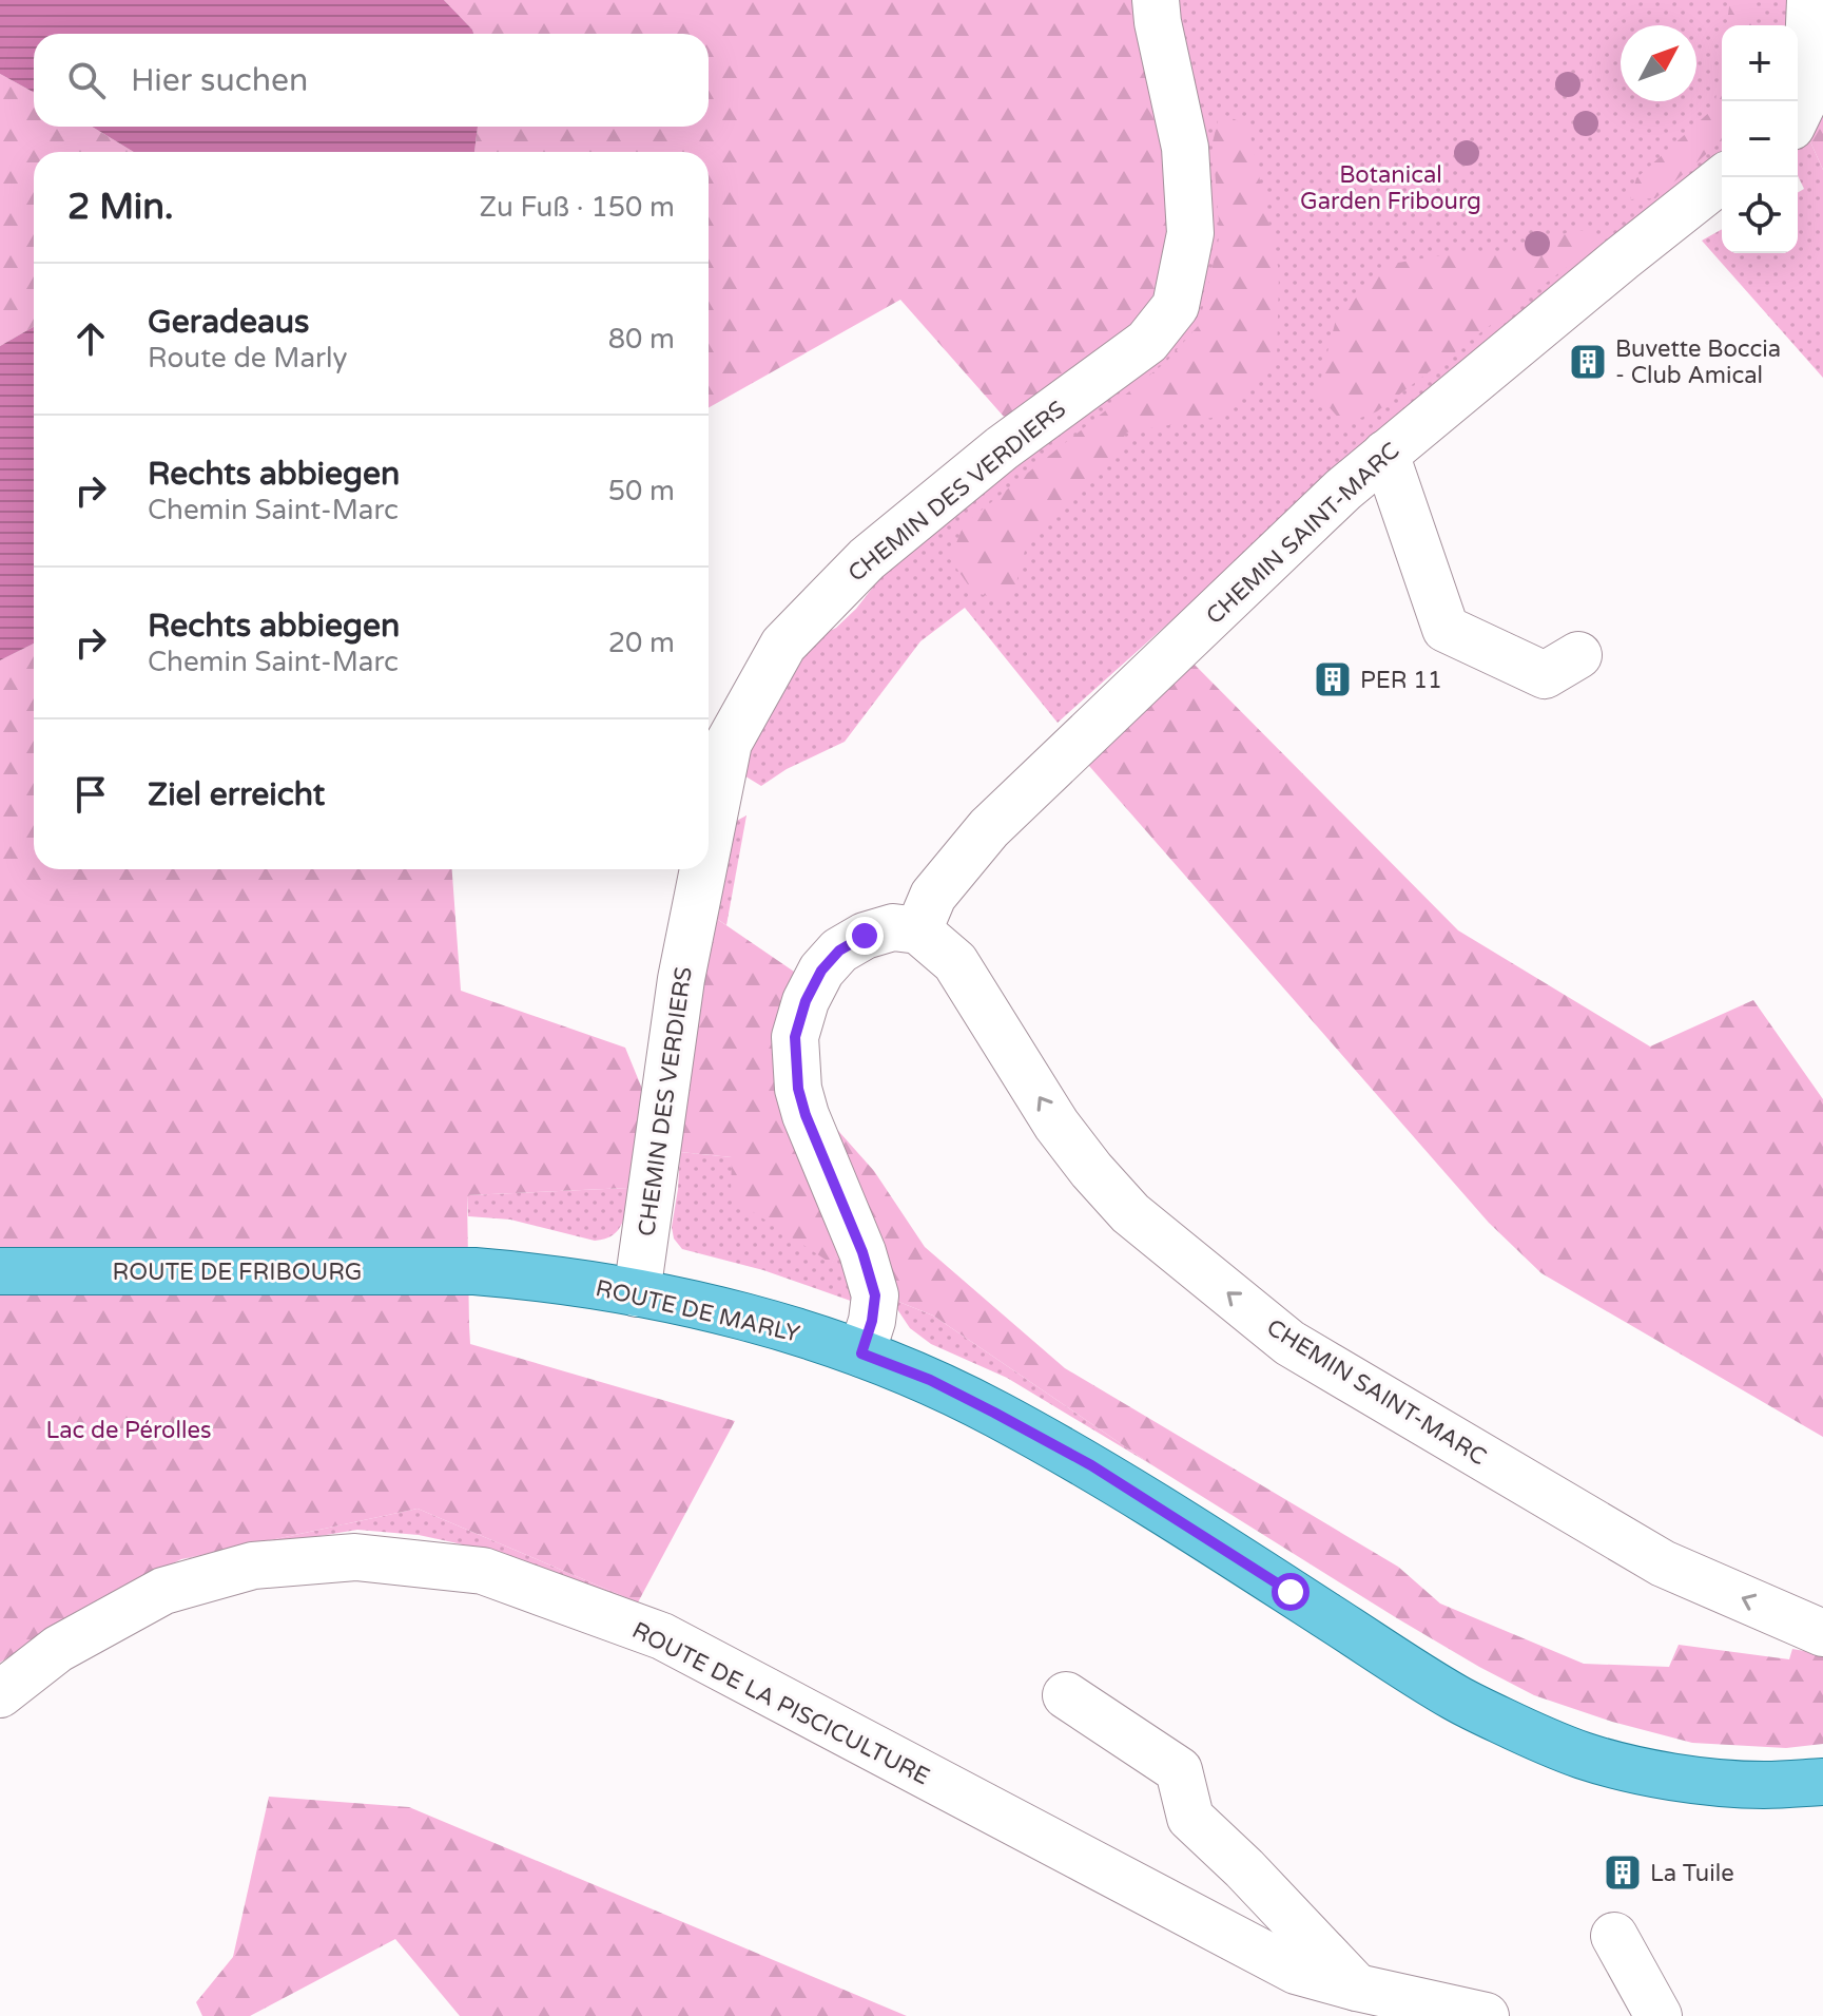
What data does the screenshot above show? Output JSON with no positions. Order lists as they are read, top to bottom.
{
  "streets": {
    "main road": ["ROUTE DE FRIBOURG", "ROUTE DE MARLY"],
    "street": ["CHEMIN DES VERDIERS", "CHEMIN SAINT-MARC", "ROUTE DE LA PISCICULTURE"]
  },
  "crossings": [
    ["CHEMIN DES VERDIERS", "ROUTE DE MARLY"],
    ["ROUTE DE FRIBOURG", "ROUTE DE MARLY"]
  ],
  "one_way": ["CHEMIN SAINT-MARC"],
  "parks": ["Botanical Garden Fribourg", "Lac de Pérolles"],
  "places": {
    "building": ["Buvette Boccia - Club Amical", "PER 11", "La Tuile"]
  },
  "north": "top right",
  "page": {
    "map_buttons": ["+", "−"],
    "search": "Hier suchen",
    "heading": ["2 Min.", "Zu Fuß · 150 m"],
    "list": [
      ["Geradeaus", "Route de Marly", "80 m"],
      ["Rechts abbiegen", "Chemin Saint-Marc", "50 m"],
      ["Rechts abbiegen", "Chemin Saint-Marc", "20 m"],
      "Ziel erreicht"
    ]
  }
}
